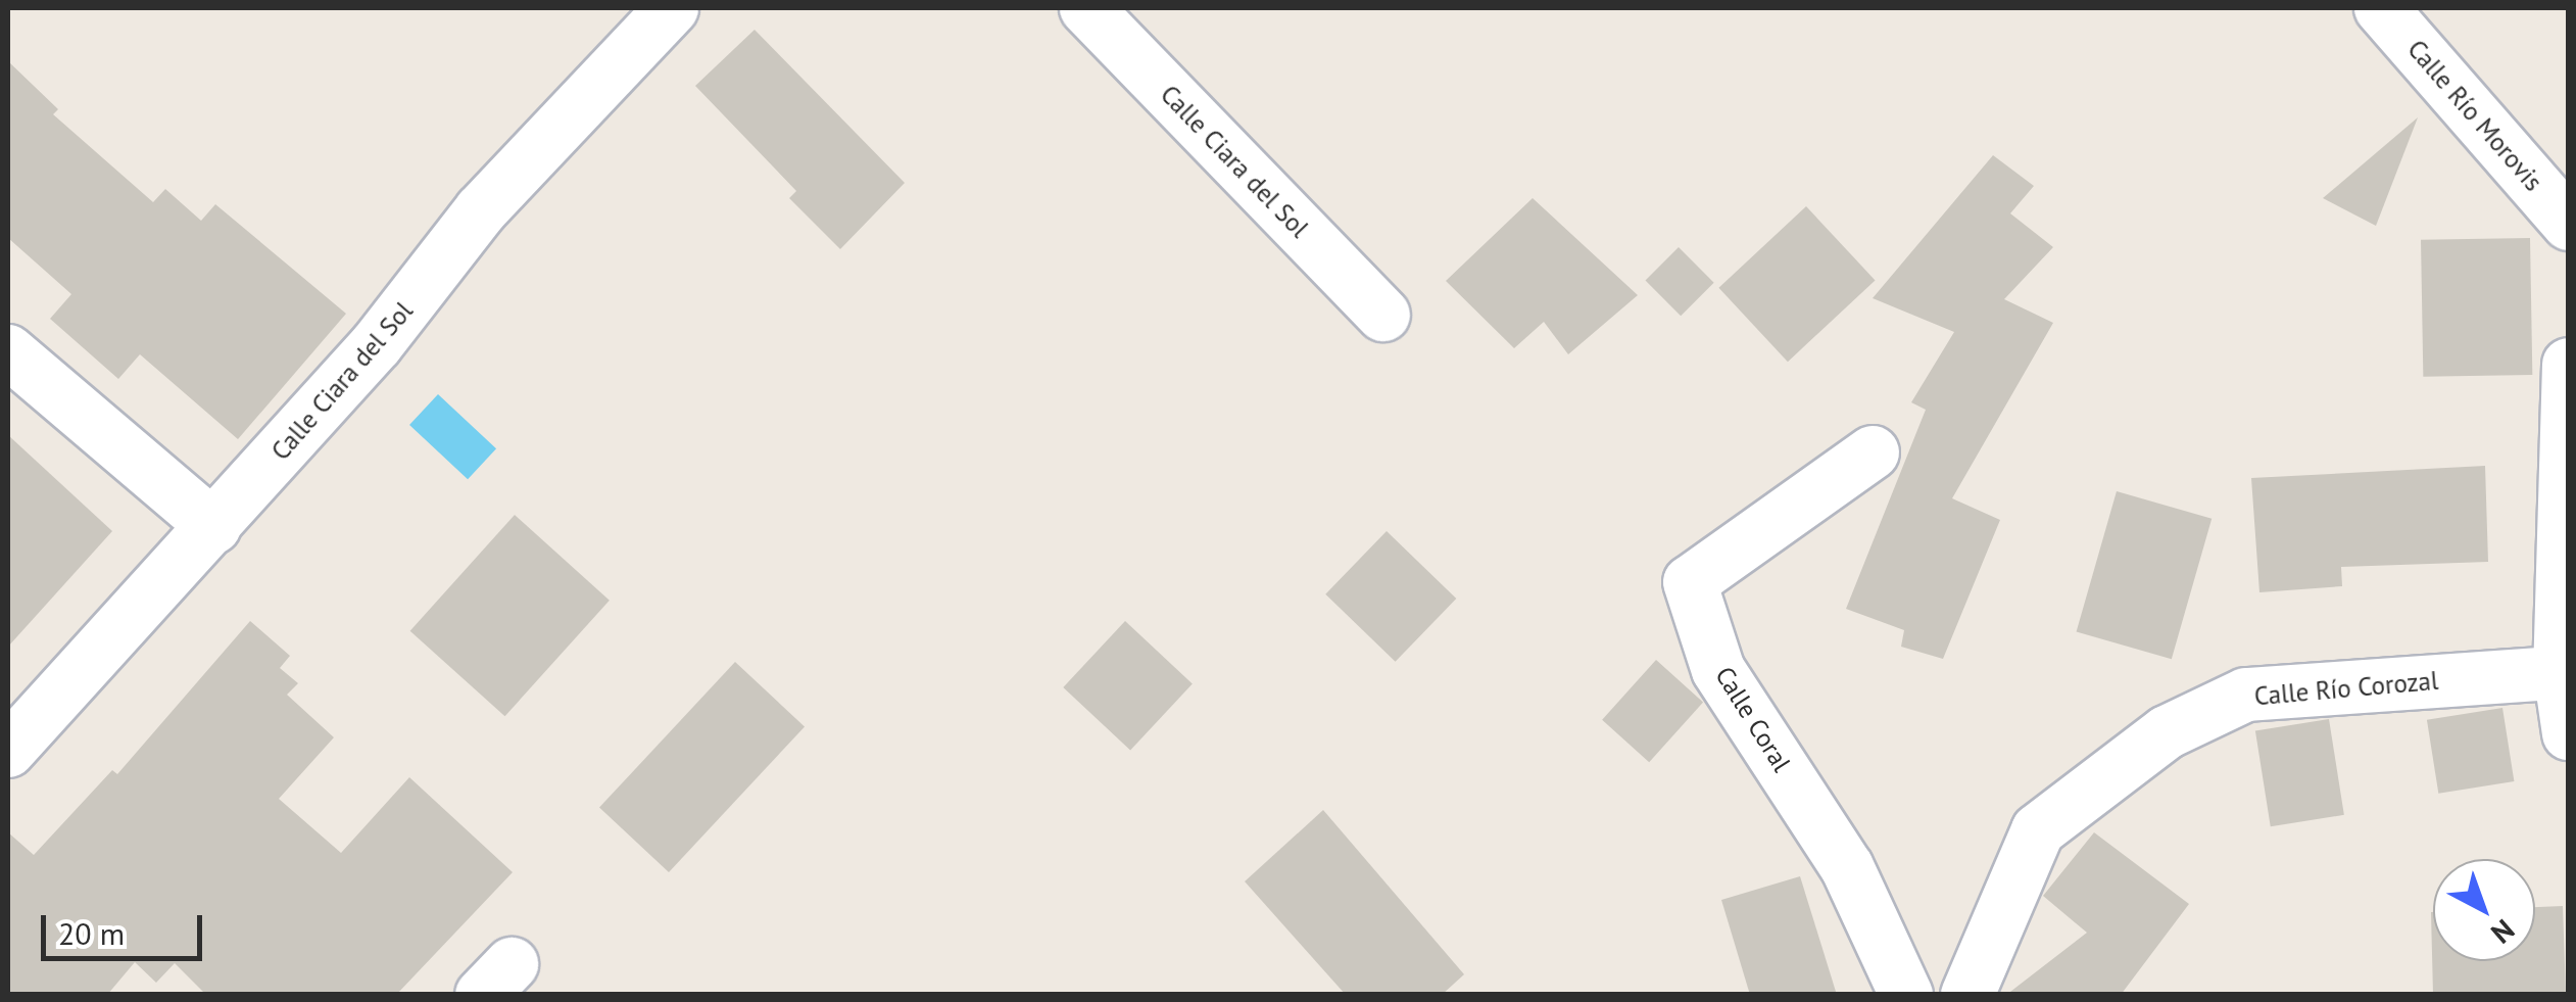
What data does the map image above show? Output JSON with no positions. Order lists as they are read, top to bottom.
{
  "streets": {
    "street": [
      "Calle Río Morovis",
      "Calle Ciara del Sol",
      "Calle Río Corozal",
      "Calle Coral"
    ]
  },
  "scale_bar": "20 m",
  "north": "bottom right"
}
